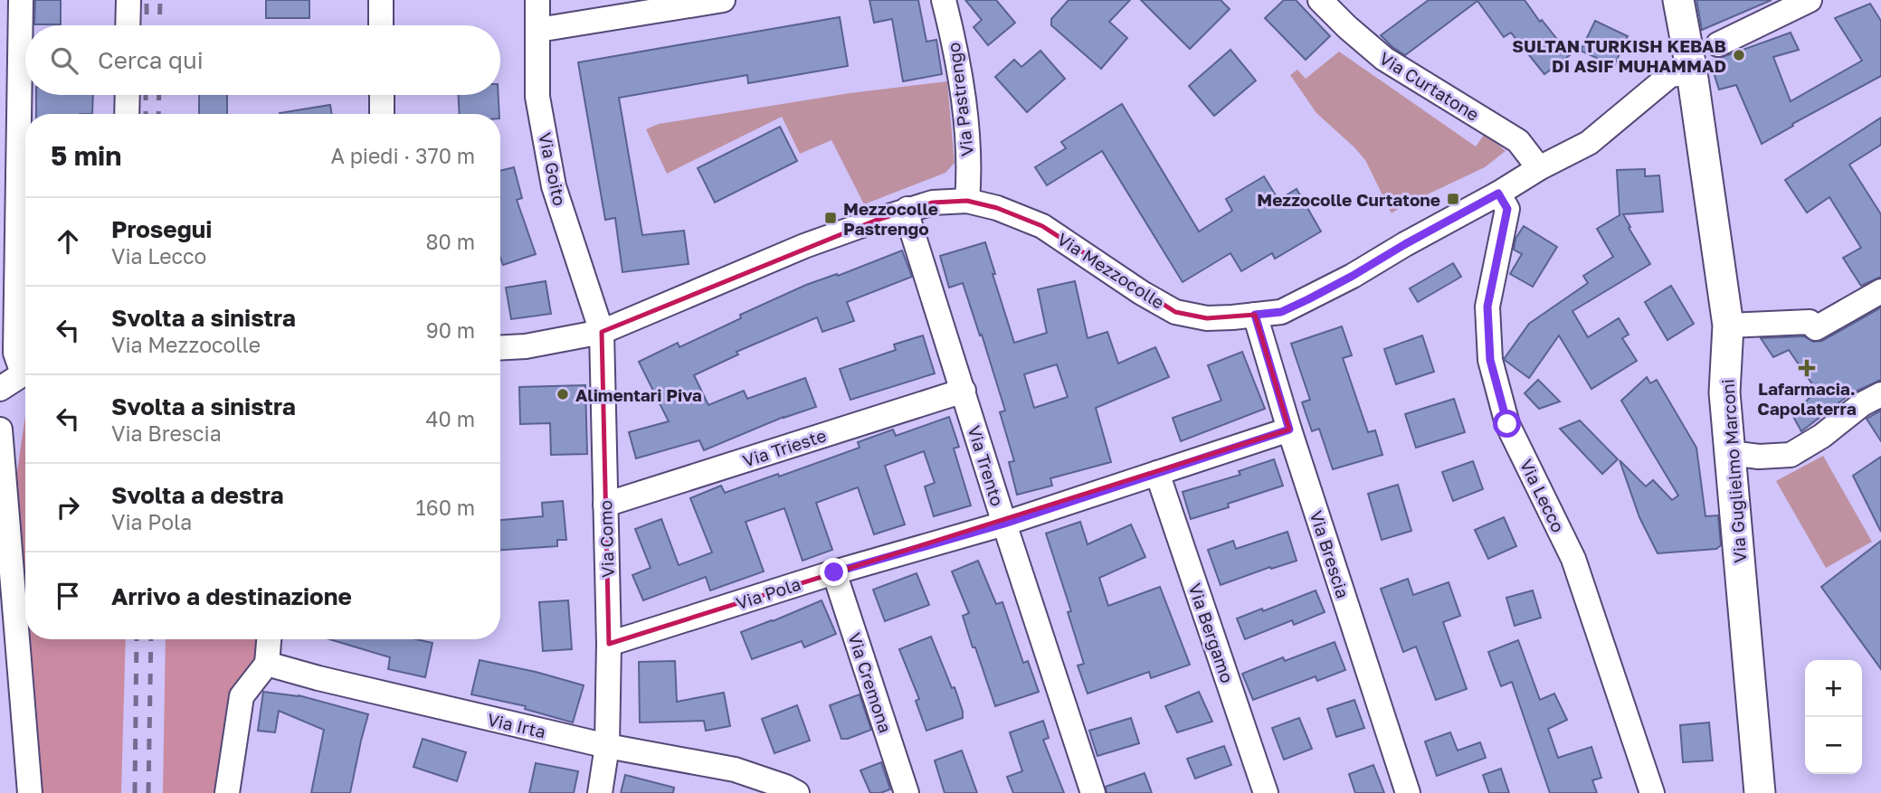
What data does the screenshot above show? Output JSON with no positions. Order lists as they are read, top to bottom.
{
  "streets": {
    "main road": ["Via Guglielmo Marconi"],
    "street": [
      "Via Curtatone",
      "Via Pastrengo",
      "Via Goito",
      "Via Mezzocolle",
      "Via Trieste",
      "Via Trento",
      "Via Lecco",
      "Via Como",
      "Via Brescia",
      "Via Pola",
      "Via Bergamo",
      "Via Cremona",
      "Via Irta"
    ]
  },
  "crossings": [
    ["Via Curtatone", "Via Mezzocolle"],
    ["Via Pastrengo", "Via Mezzocolle"],
    ["Via Goito", "Via Mezzocolle"],
    ["Via Goito", "Via Como"],
    ["Via Mezzocolle", "Via Trento"],
    ["Via Mezzocolle", "Via Guglielmo Marconi"],
    ["Via Mezzocolle", "Via Lecco"],
    ["Via Mezzocolle", "Via Como"],
    ["Via Mezzocolle", "Via Brescia"],
    ["Via Trieste", "Via Trento"],
    ["Via Trieste", "Via Como"],
    ["Via Trento", "Via Pola"],
    ["Via Como", "Via Pola"],
    ["Via Como", "Via Irta"],
    ["Via Brescia", "Via Pola"],
    ["Via Pola", "Via Bergamo"],
    ["Via Pola", "Via Cremona"]
  ],
  "places": {
    "other": ["SULTAN TURKISH KEBAB DI ASIF MUHAMMAD", "Alimentari Piva"],
    "transit": ["Mezzocolle Curtatone", "Mezzocolle Pastrengo"],
    "health": ["Lafarmacia. Capolaterra"]
  },
  "page": {
    "search": "Cerca qui",
    "heading": ["5 min", "A piedi · 370 m"],
    "list": [
      ["Prosegui", "Via Lecco", "80 m"],
      ["Svolta a sinistra", "Via Mezzocolle", "90 m"],
      ["Svolta a sinistra", "Via Brescia", "40 m"],
      ["Svolta a destra", "Via Pola", "160 m"],
      "Arrivo a destinazione"
    ],
    "map_buttons": ["+", "−"]
  }
}
